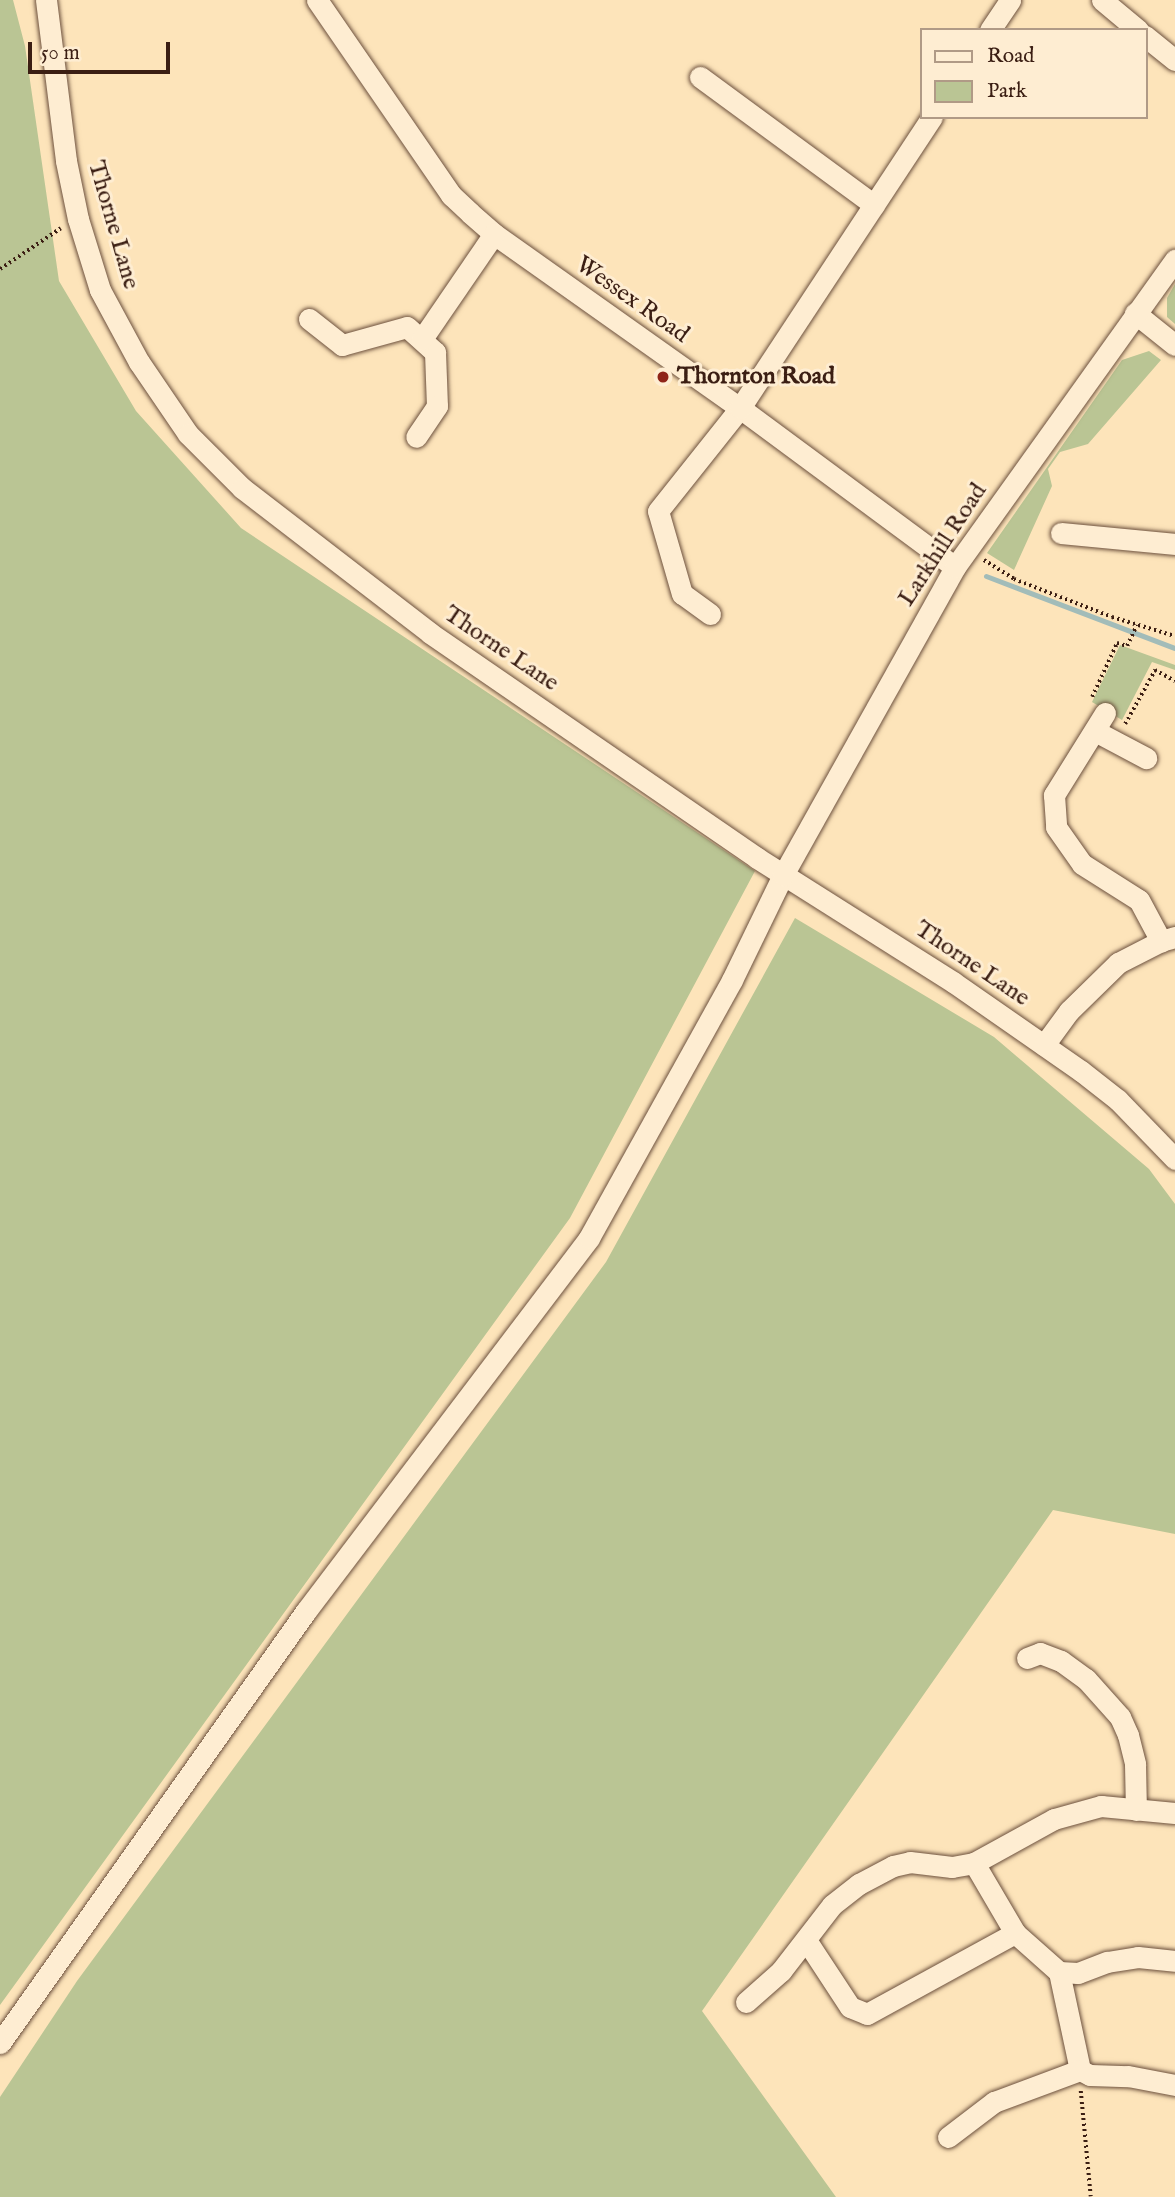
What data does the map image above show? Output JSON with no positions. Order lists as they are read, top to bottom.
{
  "streets": {
    "street": ["Thorne Lane", "Wessex Road", "Larkhill Road"]
  },
  "crossings": [
    ["Thorne Lane", "Larkhill Road"],
    ["Wessex Road", "Larkhill Road"]
  ],
  "places": ["Thornton Road"],
  "legend": ["Road", "Park"],
  "scale_bar": "50 m"
}
